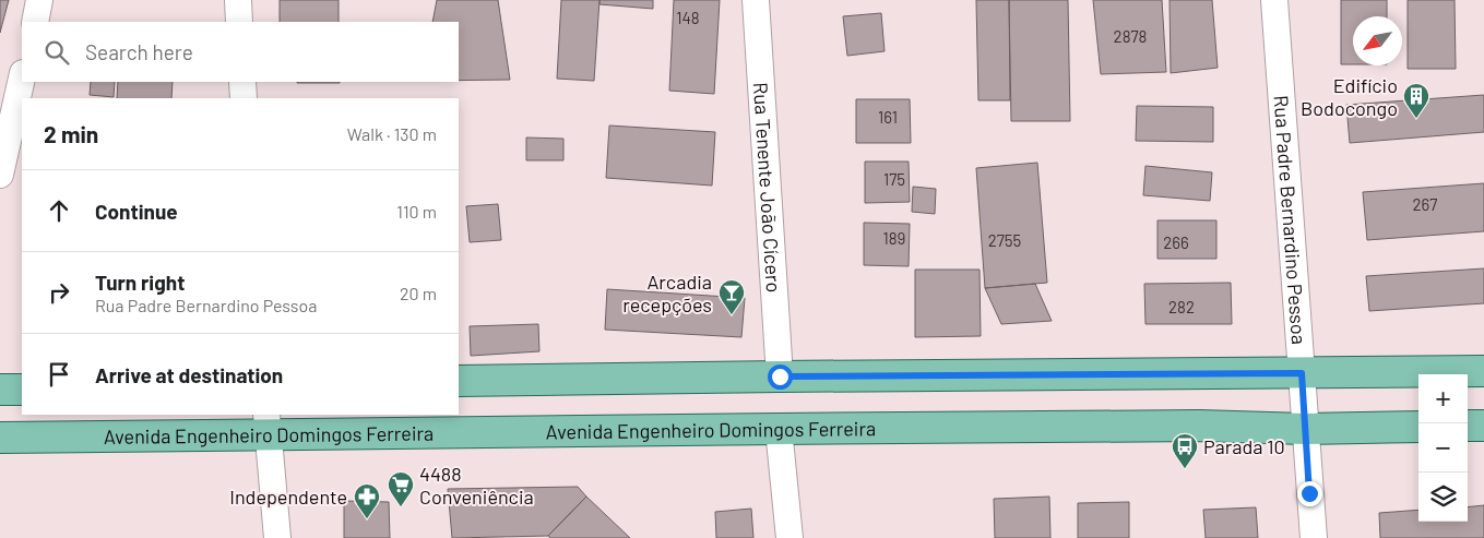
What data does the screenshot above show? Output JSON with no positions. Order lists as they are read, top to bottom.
{
  "streets": {
    "main road": ["Avenida Engenheiro Domingos Ferreira"],
    "street": ["Rua Tenente João Cícero", "Rua Padre Bernardino Pessoa"]
  },
  "crossings": [
    ["Rua Padre Bernardino Pessoa", "Avenida Engenheiro Domingos Ferreira"]
  ],
  "places": {
    "building": ["Edifício Bodocongo"],
    "bar": ["Arcadia recepções"],
    "bus stop": ["Parada 10"],
    "supermarket": ["4488 Conveniência"],
    "pharmacy": ["Independente"]
  },
  "house_numbers": [
    "148",
    "2878",
    "161",
    "175",
    "267",
    "189",
    "2755",
    "266",
    "282"
  ],
  "north": "bottom left",
  "page": {
    "search": "Search here",
    "heading": ["2 min", "Walk · 130 m"],
    "list": [
      ["Continue", "110 m"],
      ["Turn right", "Rua Padre Bernardino Pessoa", "20 m"],
      "Arrive at destination"
    ],
    "map_buttons": ["+", "−"]
  }
}
